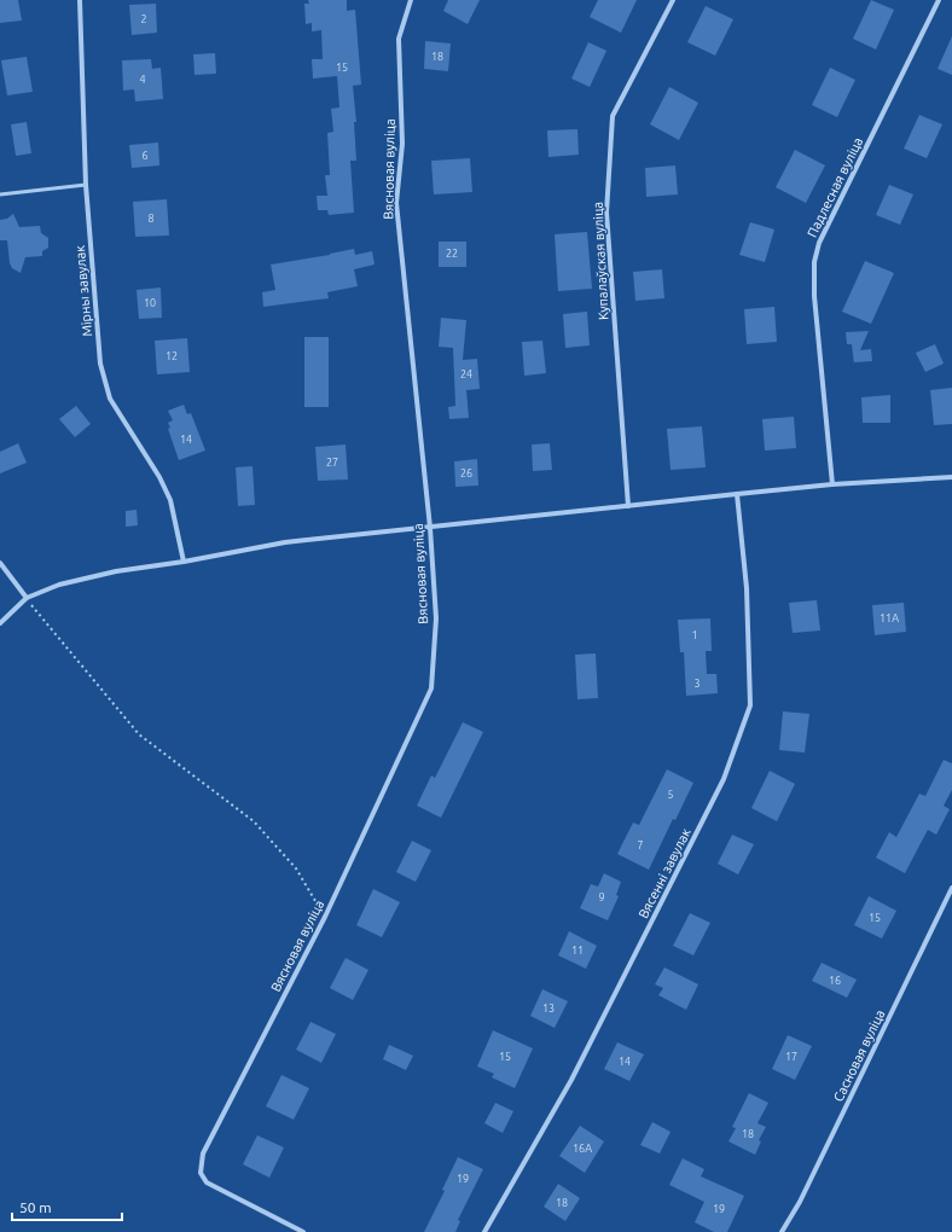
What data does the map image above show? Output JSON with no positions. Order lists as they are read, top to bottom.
{
  "streets": {
    "street": [
      "Вясновая вуліца",
      "Падлесная вуліца",
      "Купалаўская вуліца",
      "Мірны завулак",
      "Вясенні завулак",
      "Сасновая вуліца"
    ]
  },
  "house_numbers": [
    "2",
    "18",
    "15",
    "4",
    "6",
    "8",
    "22",
    "10",
    "12",
    "24",
    "14",
    "27",
    "26",
    "11А",
    "1",
    "3",
    "5",
    "7",
    "9",
    "15",
    "11",
    "16",
    "13",
    "15",
    "17",
    "14",
    "18",
    "16А",
    "19",
    "18",
    "19"
  ],
  "scale_bar": "50 m"
}
